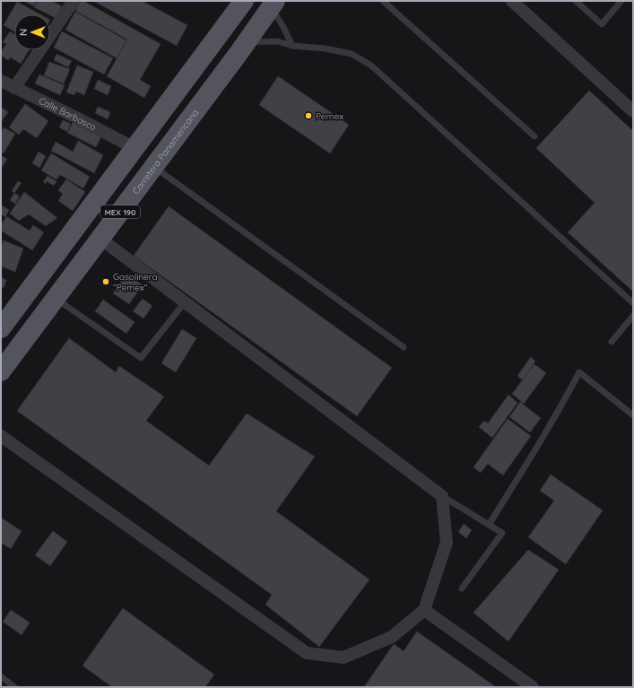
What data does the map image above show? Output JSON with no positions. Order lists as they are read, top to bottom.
{
  "streets": {
    "main road": ["Carretera Panamericana", "MEX 190"],
    "street": ["Calle Barbasco"]
  },
  "crossings": [
    ["Calle Barbasco", "MEX 190"],
    ["Carretera Panamericana", "MEX 190"]
  ],
  "places": ["Pemex", "Gasolinera \"Pemex\""],
  "north": "left"
}
